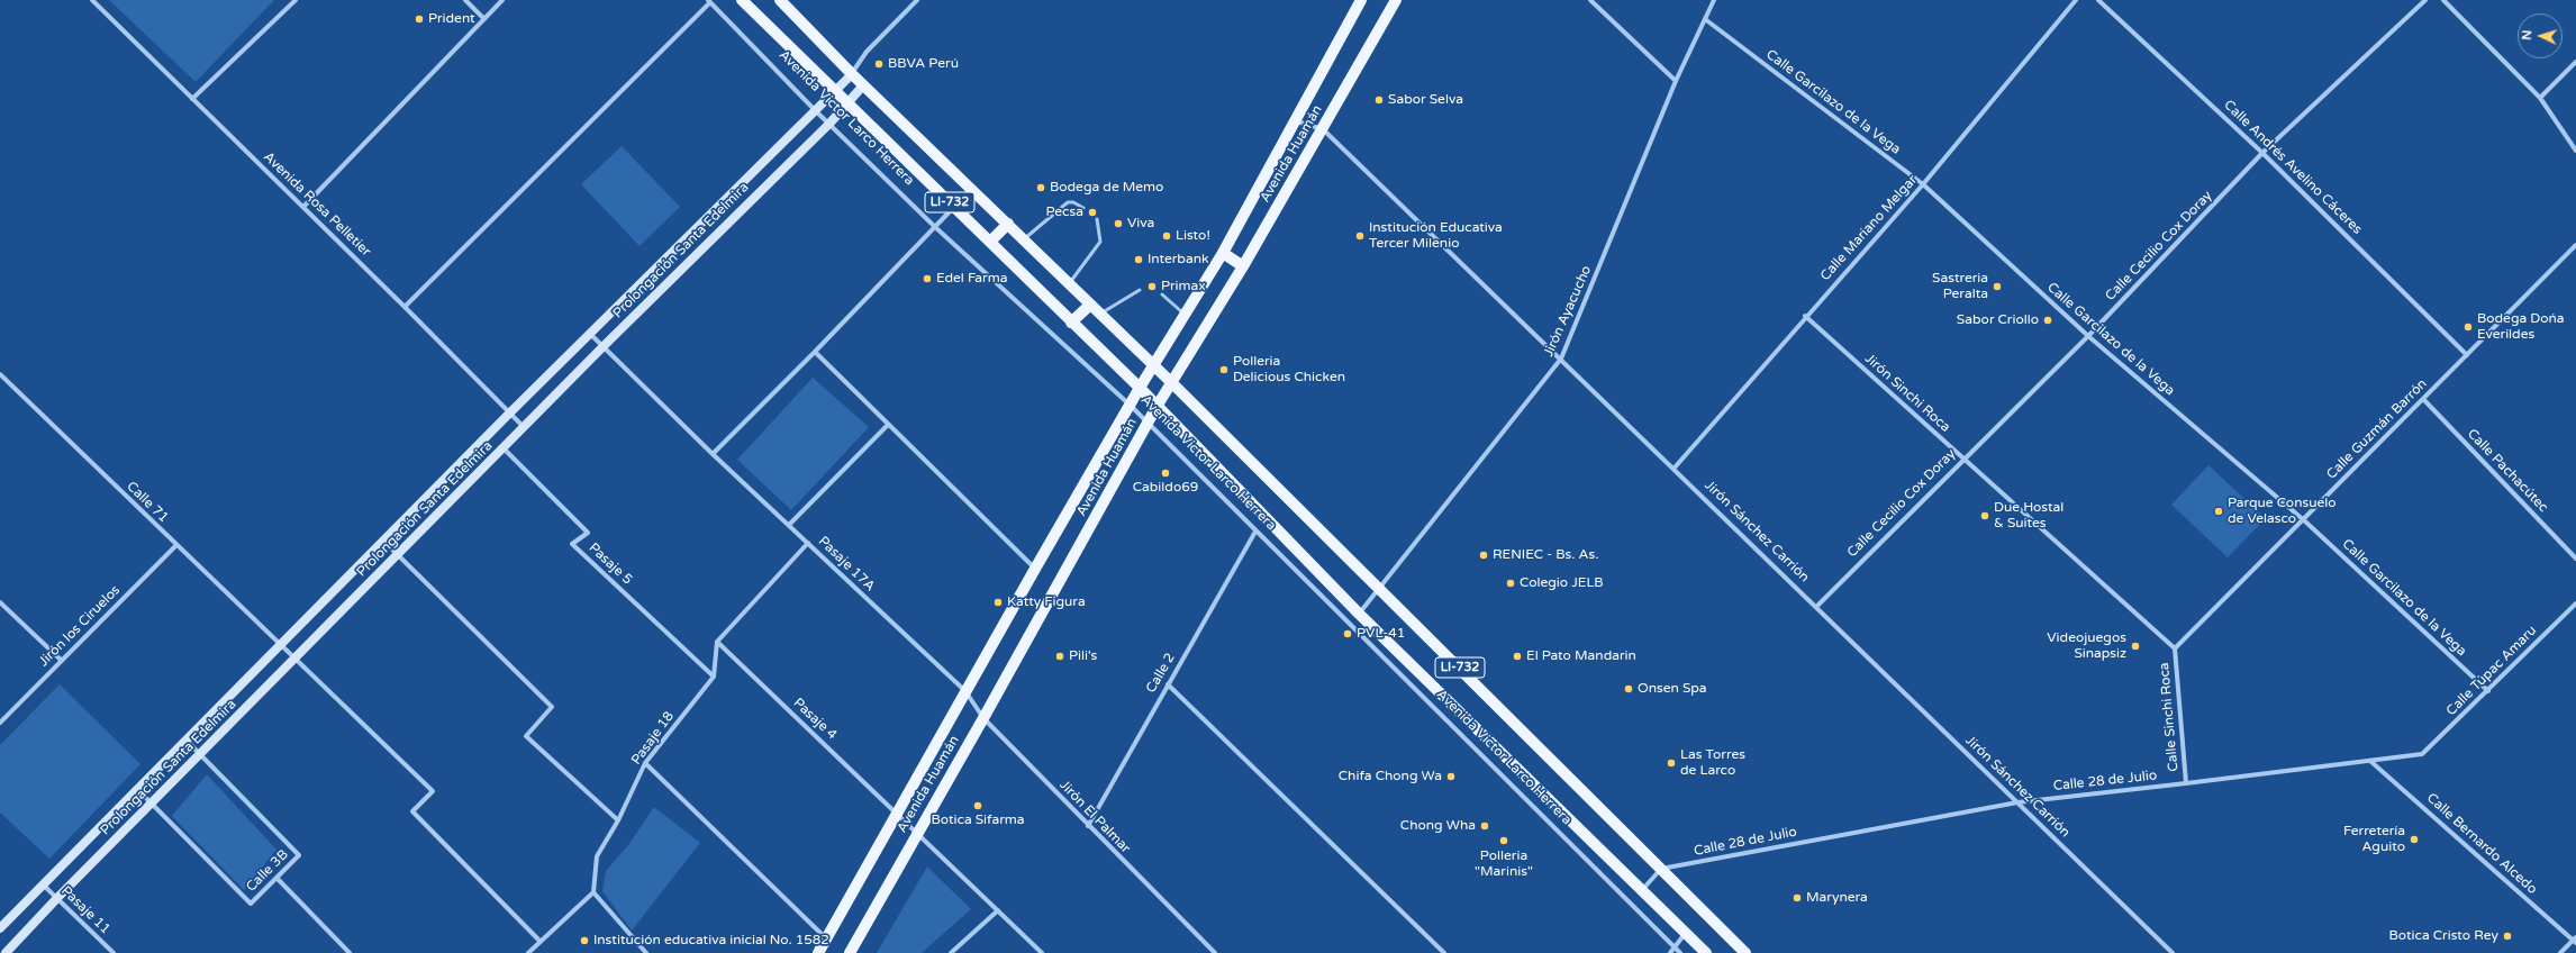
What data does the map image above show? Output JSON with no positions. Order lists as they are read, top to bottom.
{
  "streets": {
    "main road": ["Avenida Víctor Larco Herrera", "Avenida Huamán", "LI-732"],
    "street": [
      "Calle Garcilazo de la Vega",
      "Calle Andrés Avelino Cáceres",
      "Avenida Rosa Pelletier",
      "Calle Mariano Melgar",
      "Calle Cecilio Cox Doray",
      "Prolongación Santa Edelmira",
      "Jirón Ayacucho",
      "Jirón Sinchi Roca",
      "Calle Guzmán Barrón",
      "Calle Pachacútec",
      "Calle 71",
      "Jirón Sánchez Carrión",
      "Pasaje 5",
      "Pasaje 17A",
      "Jirón los Ciruelos",
      "Calle Túpac Amaru",
      "Calle 2",
      "Calle Sinchi Roca",
      "Pasaje 4",
      "Pasaje 18",
      "Calle 28 de Julio",
      "Jirón El Palmar",
      "Calle Bernardo Alcedo",
      "Calle 3B",
      "Pasaje 11"
    ]
  },
  "crossings": [
    ["Calle Garcilazo de la Vega", "Calle Mariano Melgar"],
    ["Calle Garcilazo de la Vega", "Calle Cecilio Cox Doray"],
    ["Calle Garcilazo de la Vega", "Jirón Ayacucho"],
    ["Calle Garcilazo de la Vega", "Calle Guzmán Barrón"],
    ["Calle Garcilazo de la Vega", "Calle Túpac Amaru"],
    ["Avenida Víctor Larco Herrera", "Avenida Huamán"],
    ["Avenida Víctor Larco Herrera", "Prolongación Santa Edelmira"],
    ["Avenida Víctor Larco Herrera", "Jirón Ayacucho"],
    ["Avenida Víctor Larco Herrera", "Calle 2"],
    ["Avenida Huamán", "LI-732"],
    ["Avenida Huamán", "Jirón Sánchez Carrión"],
    ["Avenida Huamán", "Pasaje 17A"],
    ["Avenida Huamán", "Pasaje 4"],
    ["Avenida Huamán", "Jirón El Palmar"],
    ["Calle Andrés Avelino Cáceres", "Calle Cecilio Cox Doray"],
    ["Calle Andrés Avelino Cáceres", "Calle Guzmán Barrón"],
    ["LI-732", "Prolongación Santa Edelmira"],
    ["LI-732", "Jirón Ayacucho"],
    ["LI-732", "Calle 28 de Julio"],
    ["Avenida Rosa Pelletier", "Prolongación Santa Edelmira"],
    ["Calle Mariano Melgar", "Jirón Sinchi Roca"],
    ["Calle Mariano Melgar", "Jirón Sánchez Carrión"],
    ["Calle Cecilio Cox Doray", "Jirón Sinchi Roca"],
    ["Calle Cecilio Cox Doray", "Jirón Sánchez Carrión"],
    ["Prolongación Santa Edelmira", "Calle 71"],
    ["Prolongación Santa Edelmira", "Pasaje 5"],
    ["Prolongación Santa Edelmira", "Pasaje 17A"],
    ["Prolongación Santa Edelmira", "Calle 3B"],
    ["Prolongación Santa Edelmira", "Pasaje 11"],
    ["Jirón Ayacucho", "Jirón Sánchez Carrión"],
    ["Jirón Sinchi Roca", "Calle Guzmán Barrón"],
    ["Jirón Sinchi Roca", "Calle Sinchi Roca"],
    ["Calle Guzmán Barrón", "Calle Pachacútec"],
    ["Calle Guzmán Barrón", "Calle Sinchi Roca"],
    ["Calle 71", "Jirón los Ciruelos"],
    ["Jirón Sánchez Carrión", "Calle 28 de Julio"],
    ["Pasaje 5", "Pasaje 18"],
    ["Pasaje 17A", "Jirón El Palmar"],
    ["Calle Túpac Amaru", "Calle 28 de Julio"],
    ["Calle 2", "Jirón El Palmar"],
    ["Calle Sinchi Roca", "Calle 28 de Julio"],
    ["Calle 28 de Julio", "Calle Bernardo Alcedo"]
  ],
  "places": [
    "Prident",
    "BBVA Perú",
    "Sabor Selva",
    "Bodega de Memo",
    "Pecsa",
    "Viva",
    "Listo!",
    "Institución Educativa Tercer Milenio",
    "Interbank",
    "Edel Farma",
    "Primax",
    "Sastreria Peralta",
    "Sabor Criollo",
    "Bodega Dońa Everildes",
    "Polleria Delicious Chicken",
    "Cabildo69",
    "Parque Consuelo de Velasco",
    "Due Hostal & Suites",
    "RENIEC - Bs. As.",
    "Colegio JELB",
    "Katty Figura",
    "PVL-41",
    "Videojuegos Sinapsiz",
    "Pili's",
    "El Pato Mandarin",
    "Onsen Spa",
    "Las Torres de Larco",
    "Chifa Chong Wa",
    "Botica Sifarma",
    "Chong Wha",
    "Ferretería Aguito",
    "Polleria \"Marinis\"",
    "Marynera",
    "Botica Cristo Rey",
    "Institución educativa inicial No. 1582"
  ],
  "north": "left"
}
